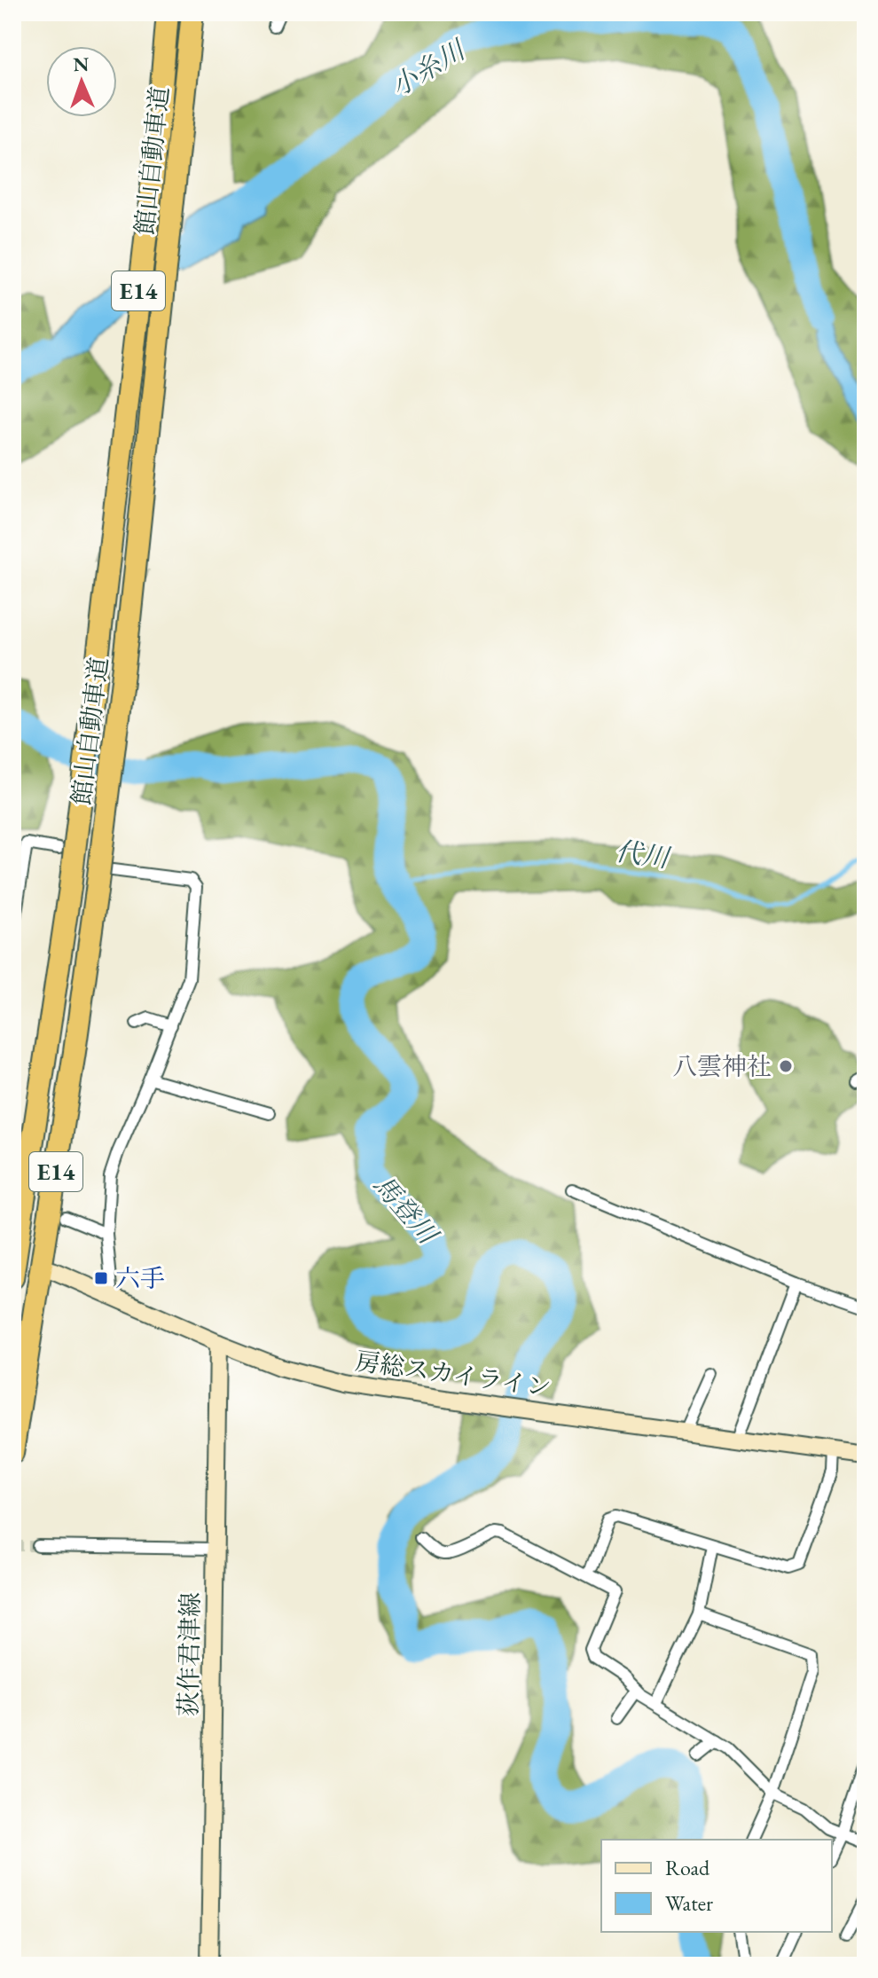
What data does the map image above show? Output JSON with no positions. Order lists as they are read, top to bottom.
{
  "streets": {
    "highway": ["館山自動車道", "E14"],
    "main road": ["房総スカイライン", "荻作君津線"]
  },
  "crossings": [
    ["房総スカイライン", "荻作君津線"]
  ],
  "water": ["小糸川", "代川", "馬登川"],
  "places": {
    "other": ["八雲神社"],
    "transit": ["六手"]
  },
  "legend": ["Road", "Water"],
  "north": "top"
}
